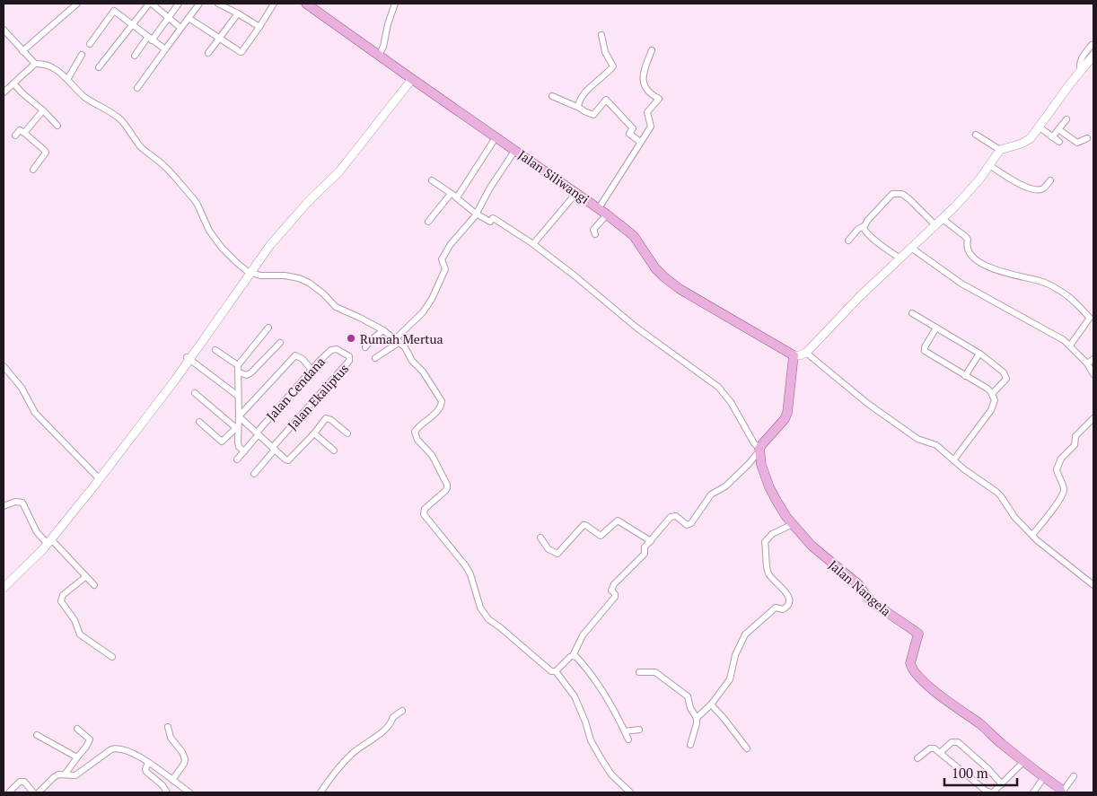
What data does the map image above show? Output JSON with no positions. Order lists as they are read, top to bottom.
{
  "streets": {
    "main road": ["Jalan Siliwangi", "Jalan Nangela"],
    "street": ["Jalan Cendana", "Jalan Ekaliptus"]
  },
  "crossings": [
    ["Jalan Cendana", "Jalan Ekaliptus"]
  ],
  "places": ["Rumah Mertua"],
  "scale_bar": "100 m"
}
